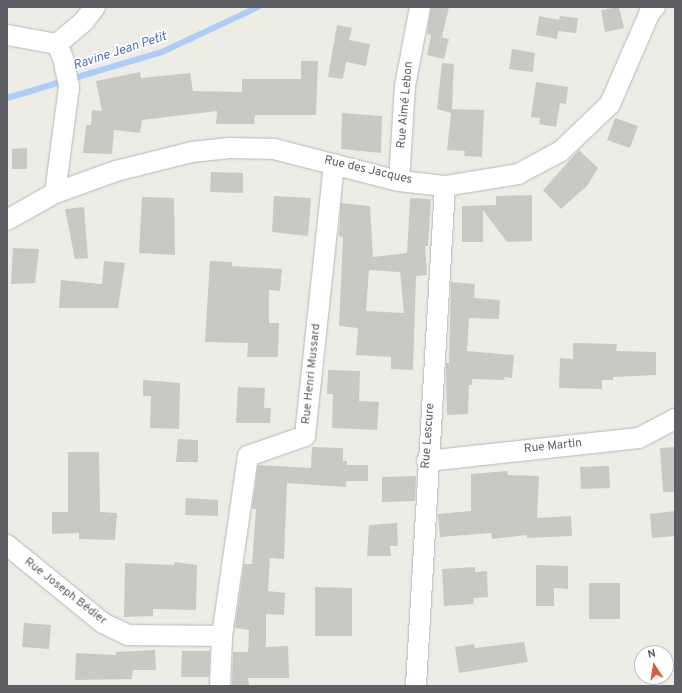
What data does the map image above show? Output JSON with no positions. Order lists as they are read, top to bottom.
{
  "streets": {
    "street": [
      "Rue Aimé Lebon",
      "Rue des Jacques",
      "Rue Henri Mussard",
      "Rue Lescure",
      "Rue Martin",
      "Rue Joseph Bédier"
    ]
  },
  "crossings": [
    ["Rue Aimé Lebon", "Rue des Jacques"],
    ["Rue des Jacques", "Rue Henri Mussard"],
    ["Rue des Jacques", "Rue Lescure"],
    ["Rue Henri Mussard", "Rue Joseph Bédier"],
    ["Rue Lescure", "Rue Martin"]
  ],
  "water": ["Ravine Jean Petit"],
  "north": "top"
}
